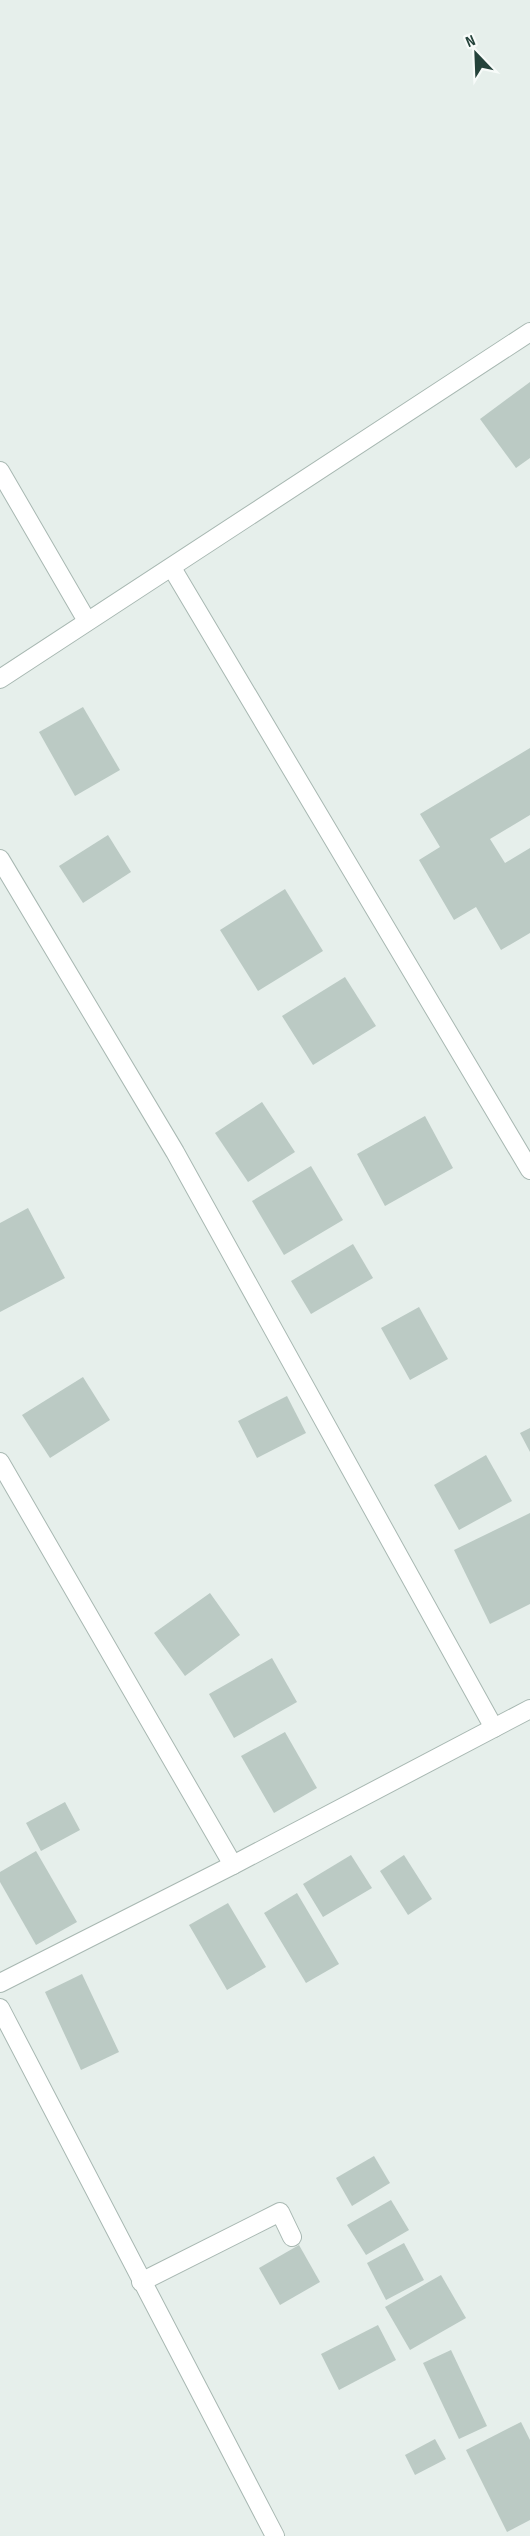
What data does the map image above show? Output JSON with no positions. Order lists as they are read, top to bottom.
{
  "north": "top left"
}
